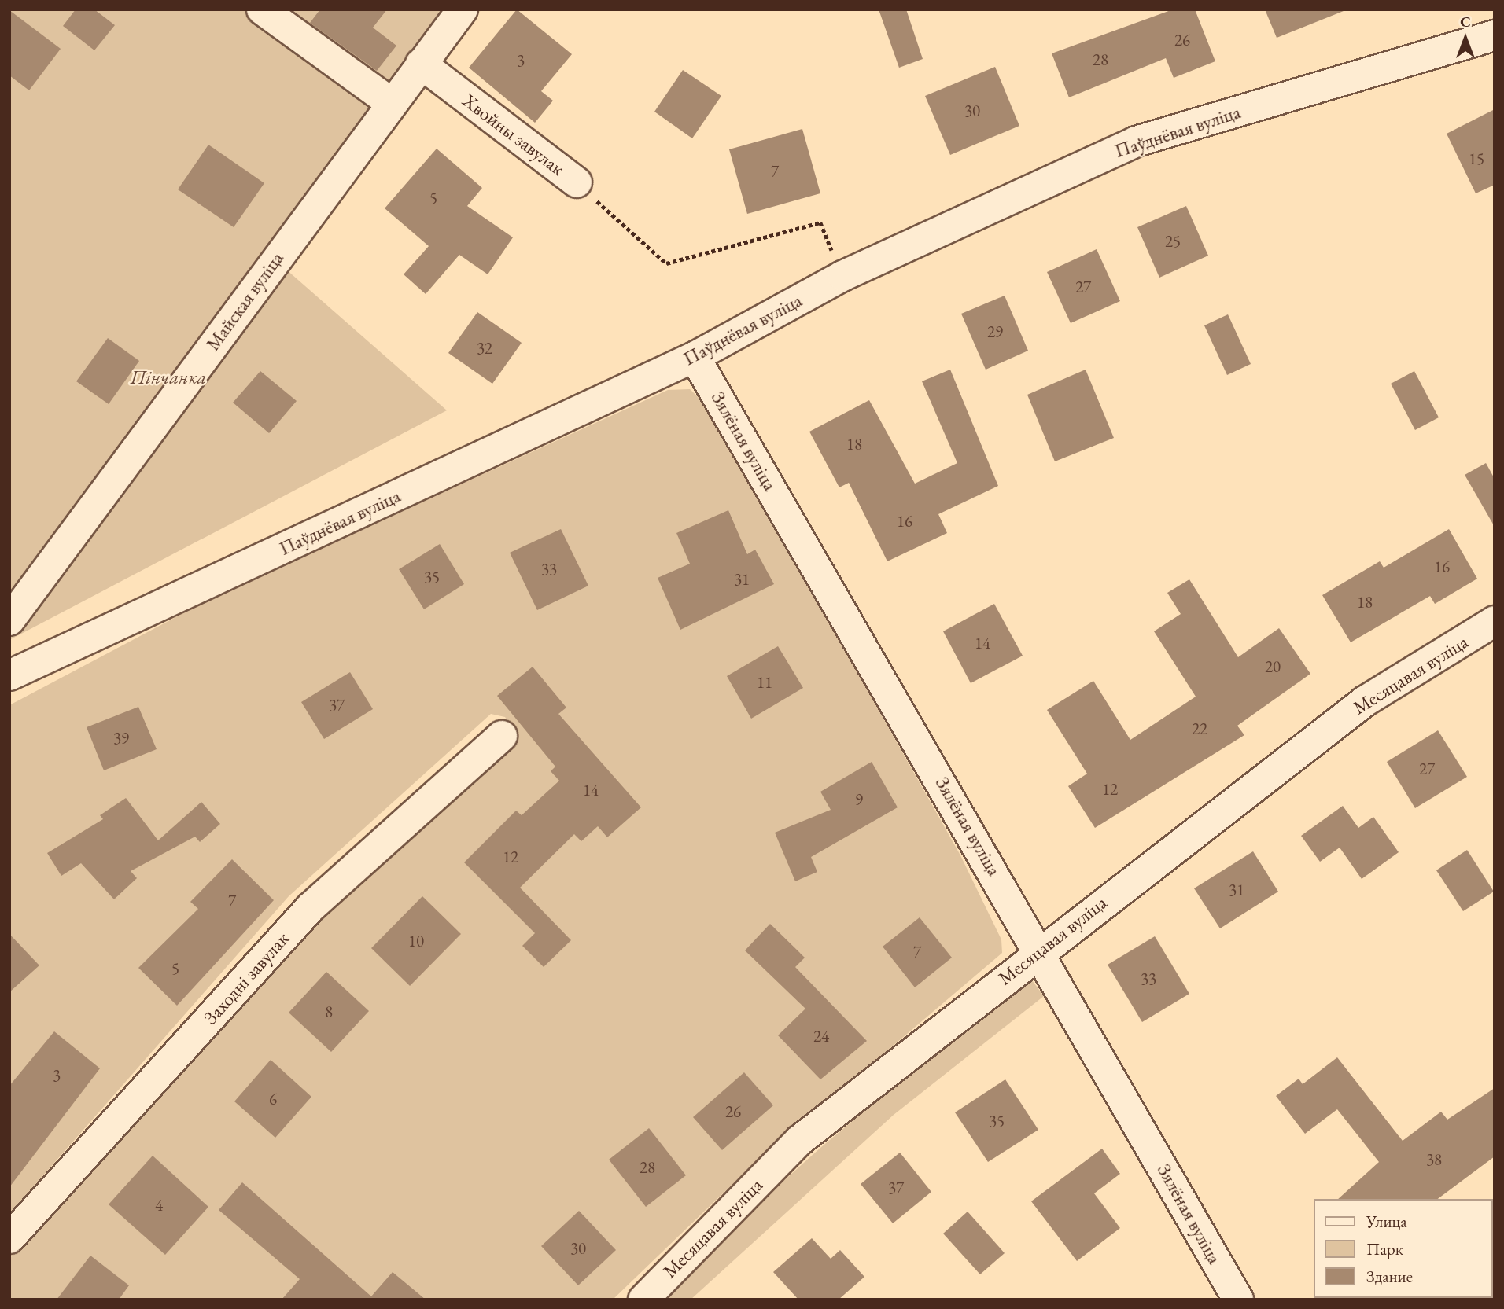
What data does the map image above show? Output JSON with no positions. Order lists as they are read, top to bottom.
{
  "streets": {
    "street": [
      "Паўднёвая вуліца",
      "Хвойны завулак",
      "Майская вуліца",
      "Зялёная вуліца",
      "Месяцавая вуліца",
      "Заходні завулак"
    ]
  },
  "crossings": [
    ["Паўднёвая вуліца", "Зялёная вуліца"],
    ["Хвойны завулак", "Майская вуліца"],
    ["Зялёная вуліца", "Месяцавая вуліца"]
  ],
  "parks": ["Пінчанка"],
  "house_numbers": [
    "26",
    "28",
    "3",
    "30",
    "15",
    "7",
    "5",
    "25",
    "27",
    "29",
    "32",
    "18",
    "16",
    "16",
    "33",
    "35",
    "31",
    "18",
    "14",
    "20",
    "11",
    "37",
    "22",
    "39",
    "27",
    "12",
    "14",
    "9",
    "12",
    "31",
    "7",
    "10",
    "7",
    "5",
    "33",
    "8",
    "24",
    "3",
    "6",
    "26",
    "35",
    "38",
    "28",
    "37",
    "4",
    "30"
  ],
  "legend": ["Улица", "Парк", "Здание"],
  "north": "top"
}
